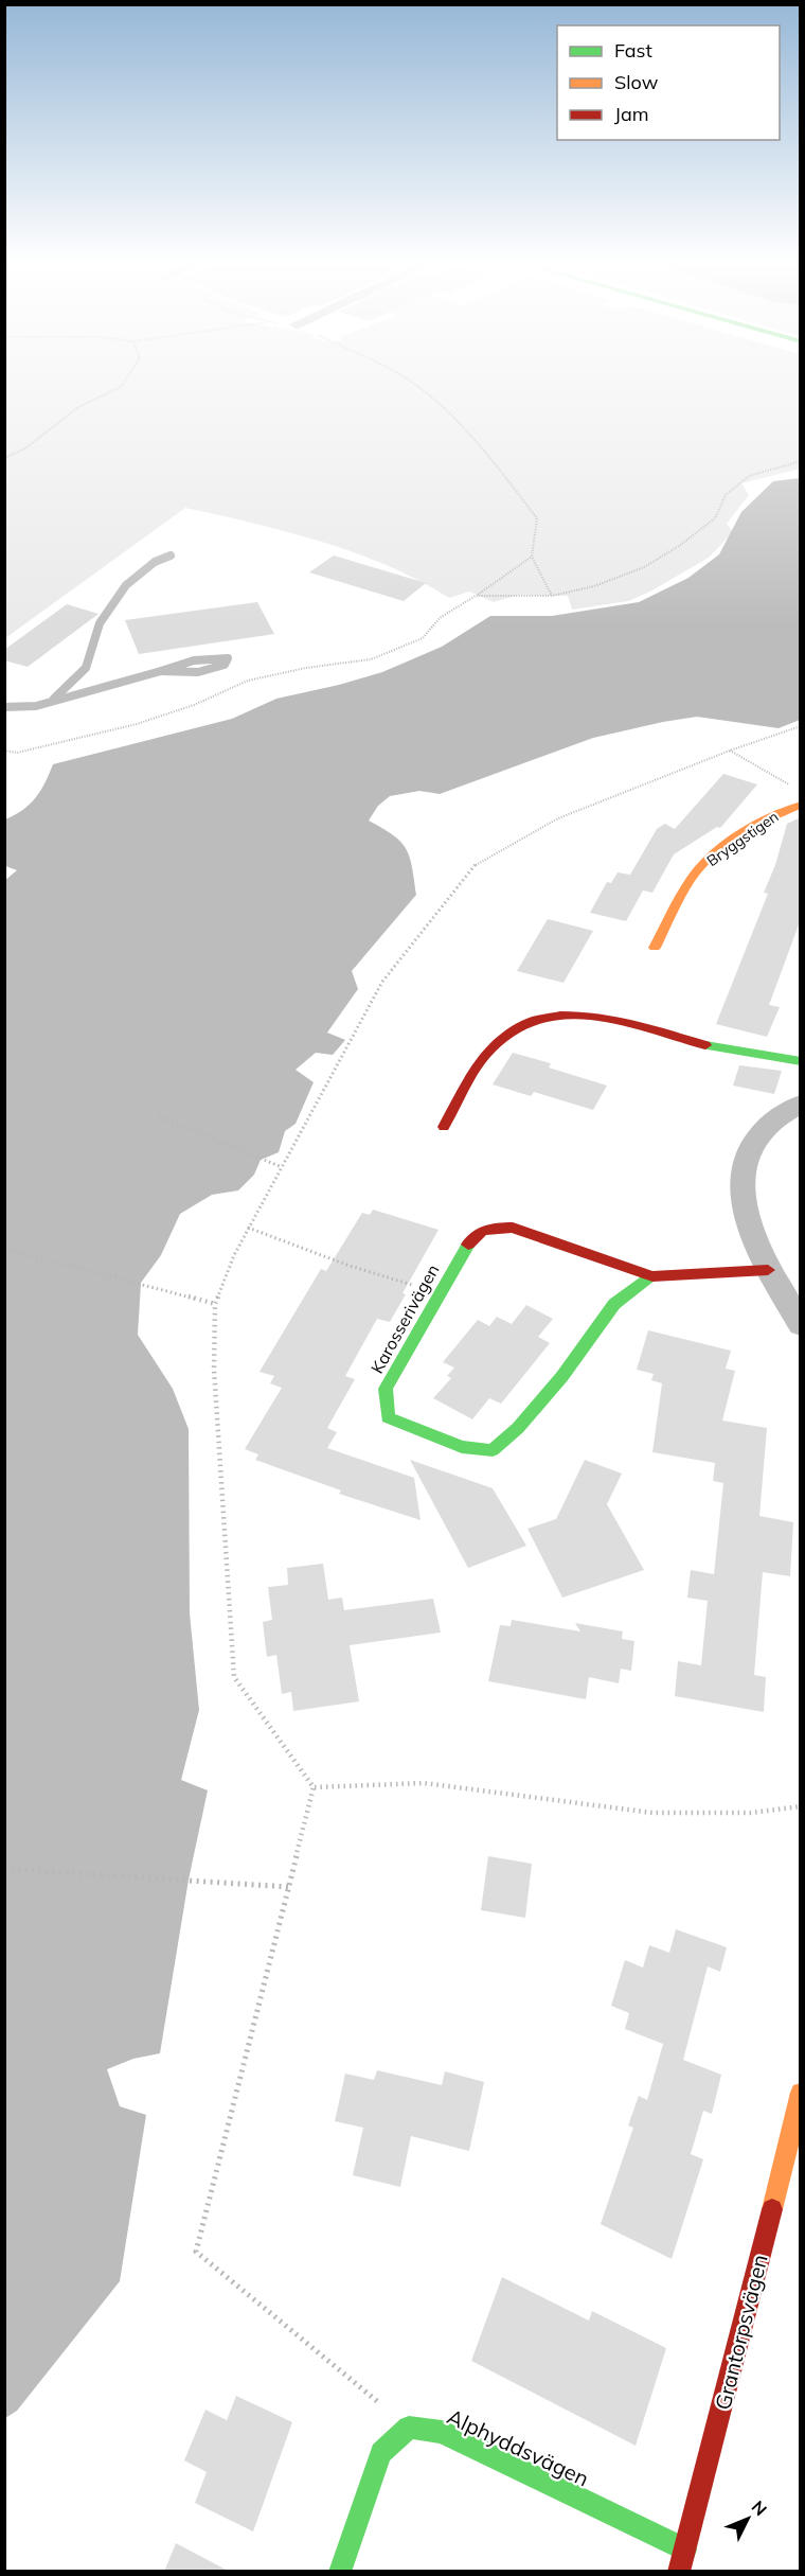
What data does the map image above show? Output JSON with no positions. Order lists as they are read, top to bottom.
{
  "streets": {
    "street": [
      "Bryggstigen",
      "Karosserivägen",
      "Grantorpsvägen",
      "Alphyddsvägen"
    ]
  },
  "crossings": [
    ["Grantorpsvägen", "Alphyddsvägen"]
  ],
  "legend": ["Fast", "Slow", "Jam"],
  "north": "top right"
}
